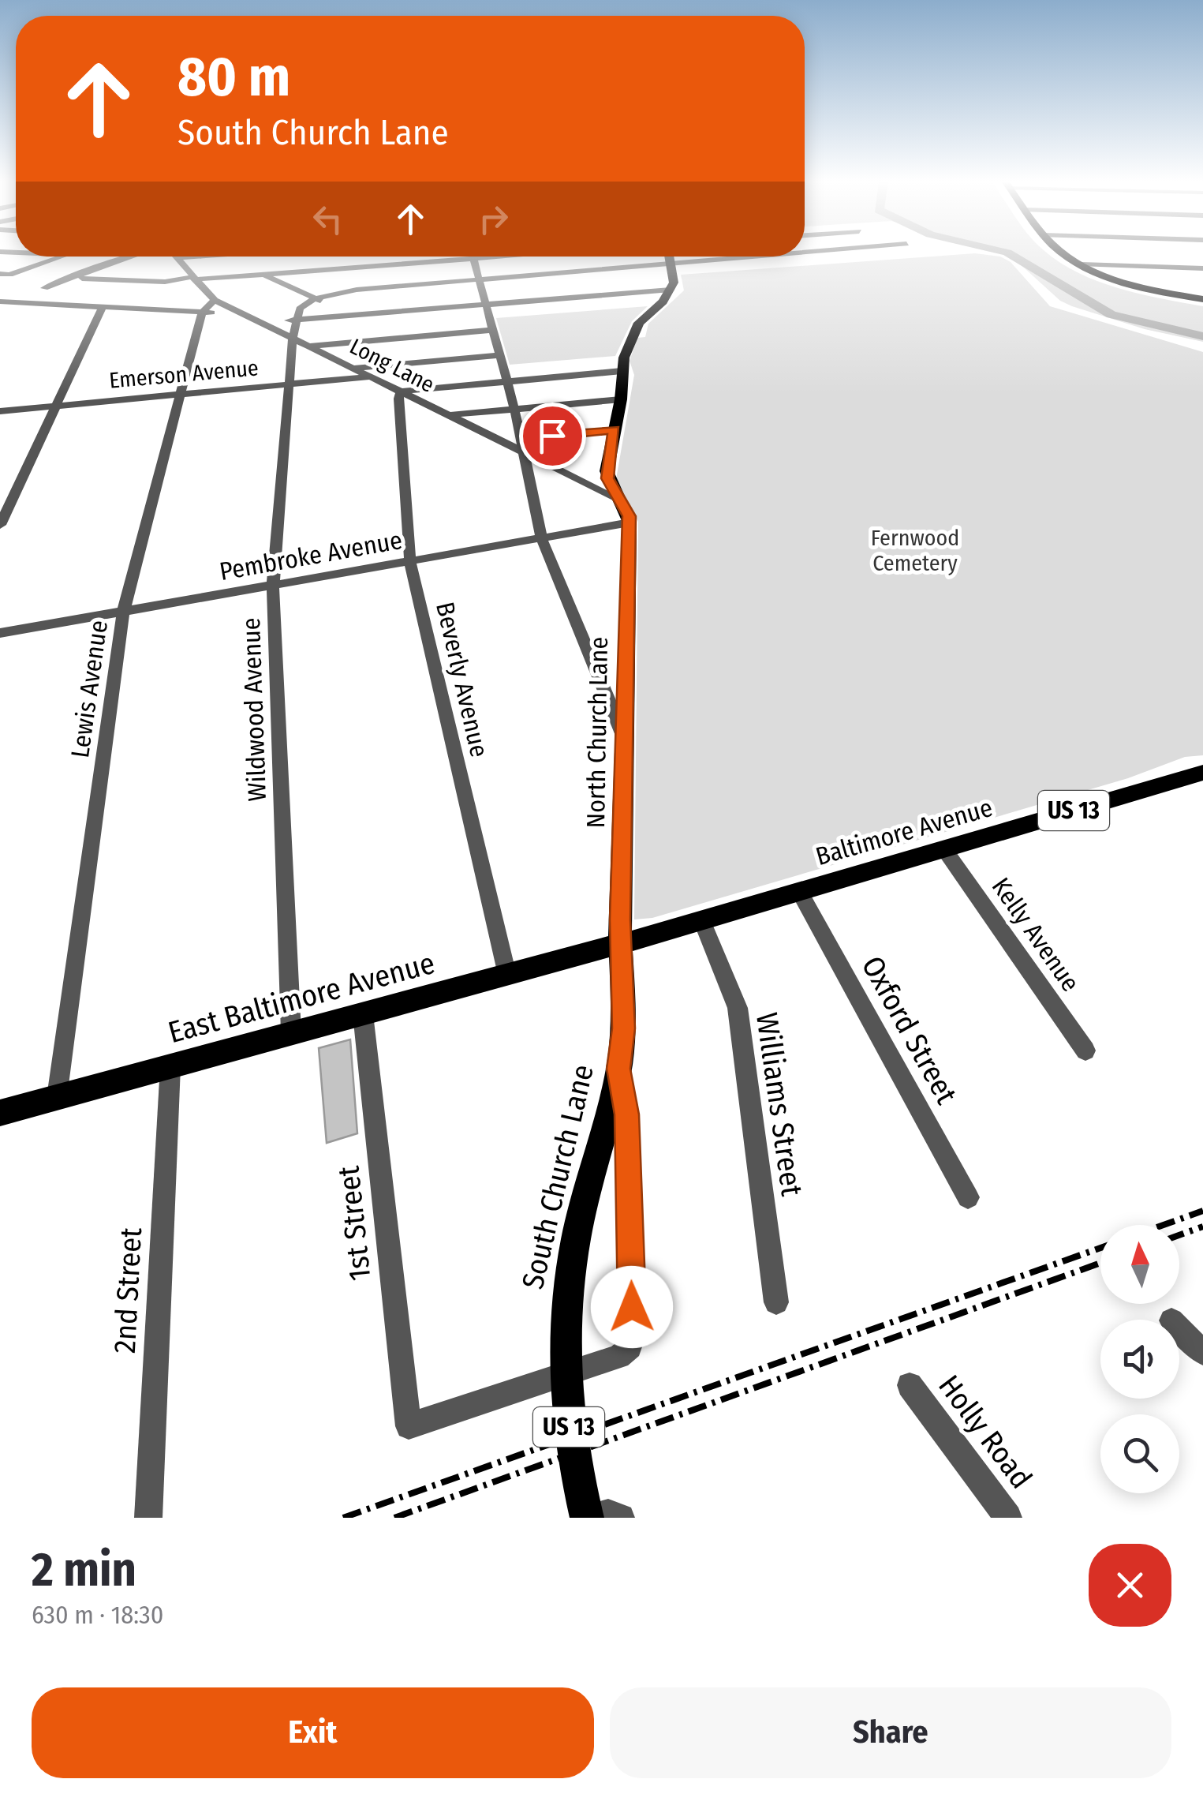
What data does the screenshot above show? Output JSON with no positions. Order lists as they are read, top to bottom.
{
  "streets": {
    "main road": [
      "North Church Lane",
      "US 13",
      "Baltimore Avenue",
      "East Baltimore Avenue",
      "South Church Lane"
    ],
    "street": [
      "Long Lane",
      "Emerson Avenue",
      "Pembroke Avenue",
      "Beverly Avenue",
      "Lewis Avenue",
      "Wildwood Avenue",
      "Kelly Avenue",
      "Oxford Street",
      "Williams Street",
      "1st Street",
      "2nd Street",
      "Holly Road"
    ]
  },
  "crossings": [
    ["Long Lane", "Emerson Avenue"],
    ["Long Lane", "Beverly Avenue"],
    ["Long Lane", "Wildwood Avenue"],
    ["Emerson Avenue", "Lewis Avenue"],
    ["Emerson Avenue", "Wildwood Avenue"],
    ["Pembroke Avenue", "Beverly Avenue"],
    ["Pembroke Avenue", "Lewis Avenue"],
    ["Pembroke Avenue", "Wildwood Avenue"],
    ["Pembroke Avenue", "North Church Lane"],
    ["Beverly Avenue", "East Baltimore Avenue"],
    ["Lewis Avenue", "East Baltimore Avenue"],
    ["Wildwood Avenue", "East Baltimore Avenue"],
    ["North Church Lane", "Baltimore Avenue"],
    ["North Church Lane", "East Baltimore Avenue"],
    ["North Church Lane", "South Church Lane"],
    ["Baltimore Avenue", "Kelly Avenue"],
    ["Baltimore Avenue", "East Baltimore Avenue"],
    ["Baltimore Avenue", "Oxford Street"],
    ["Baltimore Avenue", "Williams Street"],
    ["Baltimore Avenue", "South Church Lane"],
    ["East Baltimore Avenue", "South Church Lane"],
    ["East Baltimore Avenue", "1st Street"],
    ["East Baltimore Avenue", "2nd Street"],
    ["South Church Lane", "1st Street"]
  ],
  "parks": ["Fernwood Cemetery"],
  "north": "top",
  "page": {
    "turn": ["80 m", "South Church Lane"],
    "heading": ["2 min", "630 m · 18:30"],
    "buttons": ["Exit", "Share"]
  }
}
